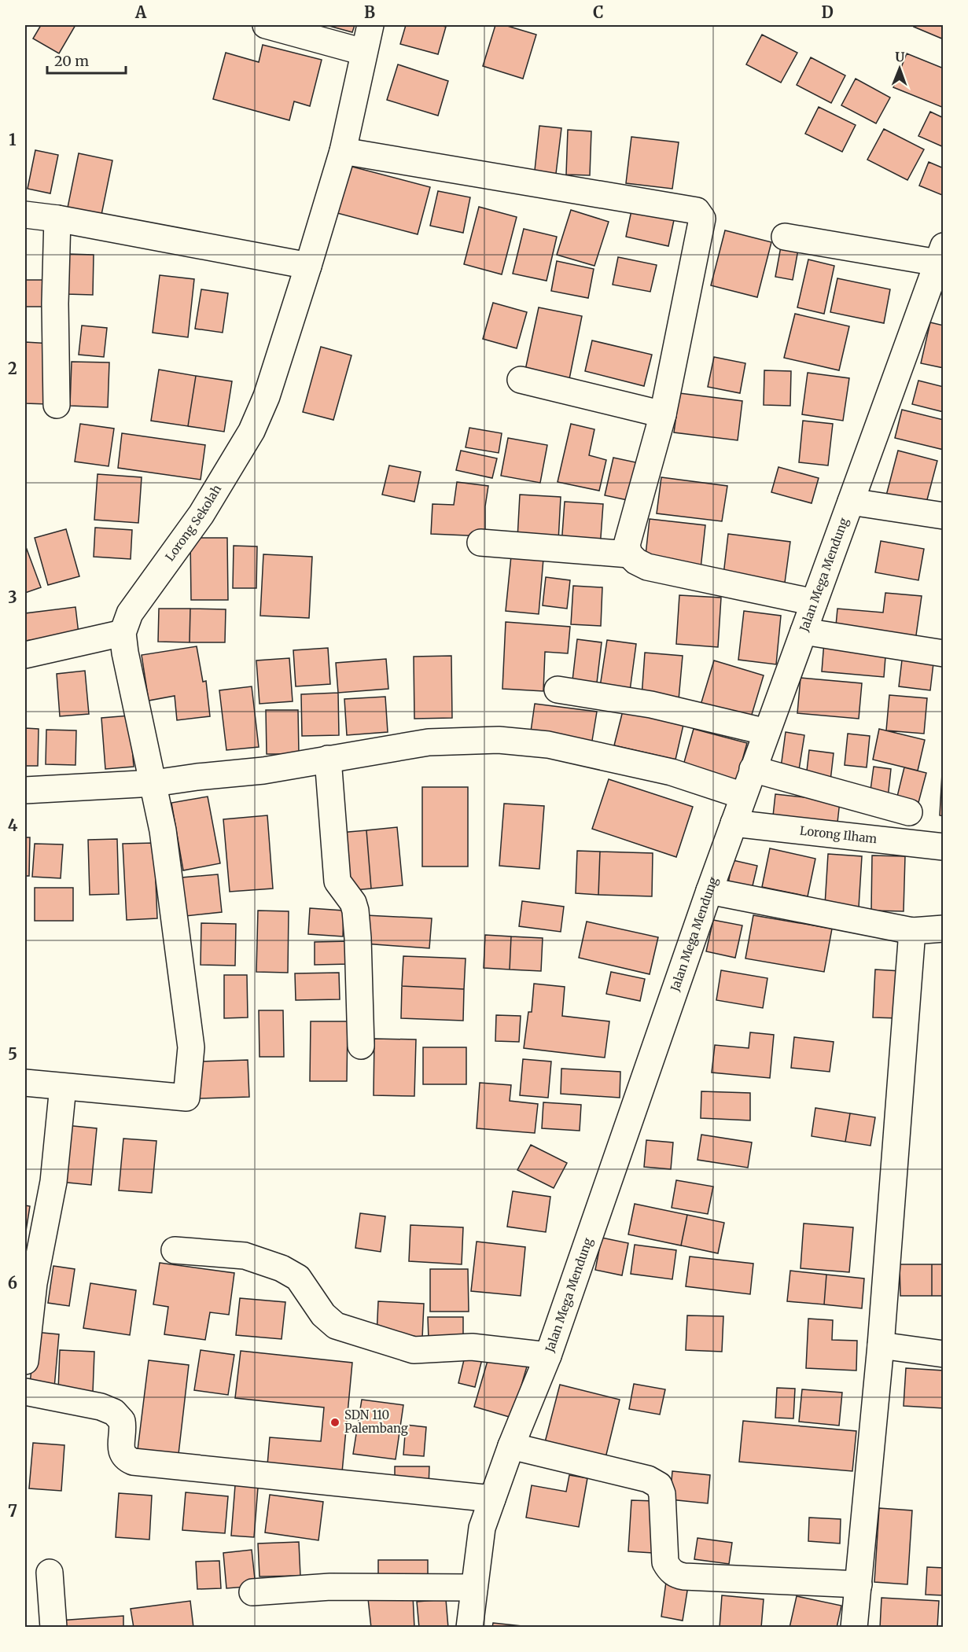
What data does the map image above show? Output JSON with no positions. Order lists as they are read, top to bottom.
{
  "streets": {
    "street": ["Lorong Sekolah", "Jalan Mega Mendung", "Lorong Ilham"]
  },
  "crossings": [
    ["Jalan Mega Mendung", "Lorong Ilham"]
  ],
  "places": ["SDN 110 Palembang"],
  "scale_bar": "20 m",
  "north": "top",
  "grid": {
    "columns": [
      "A",
      "B",
      "C",
      "D"
    ],
    "rows": [
      "1",
      "2",
      "3",
      "4",
      "5",
      "6",
      "7"
    ]
  }
}
